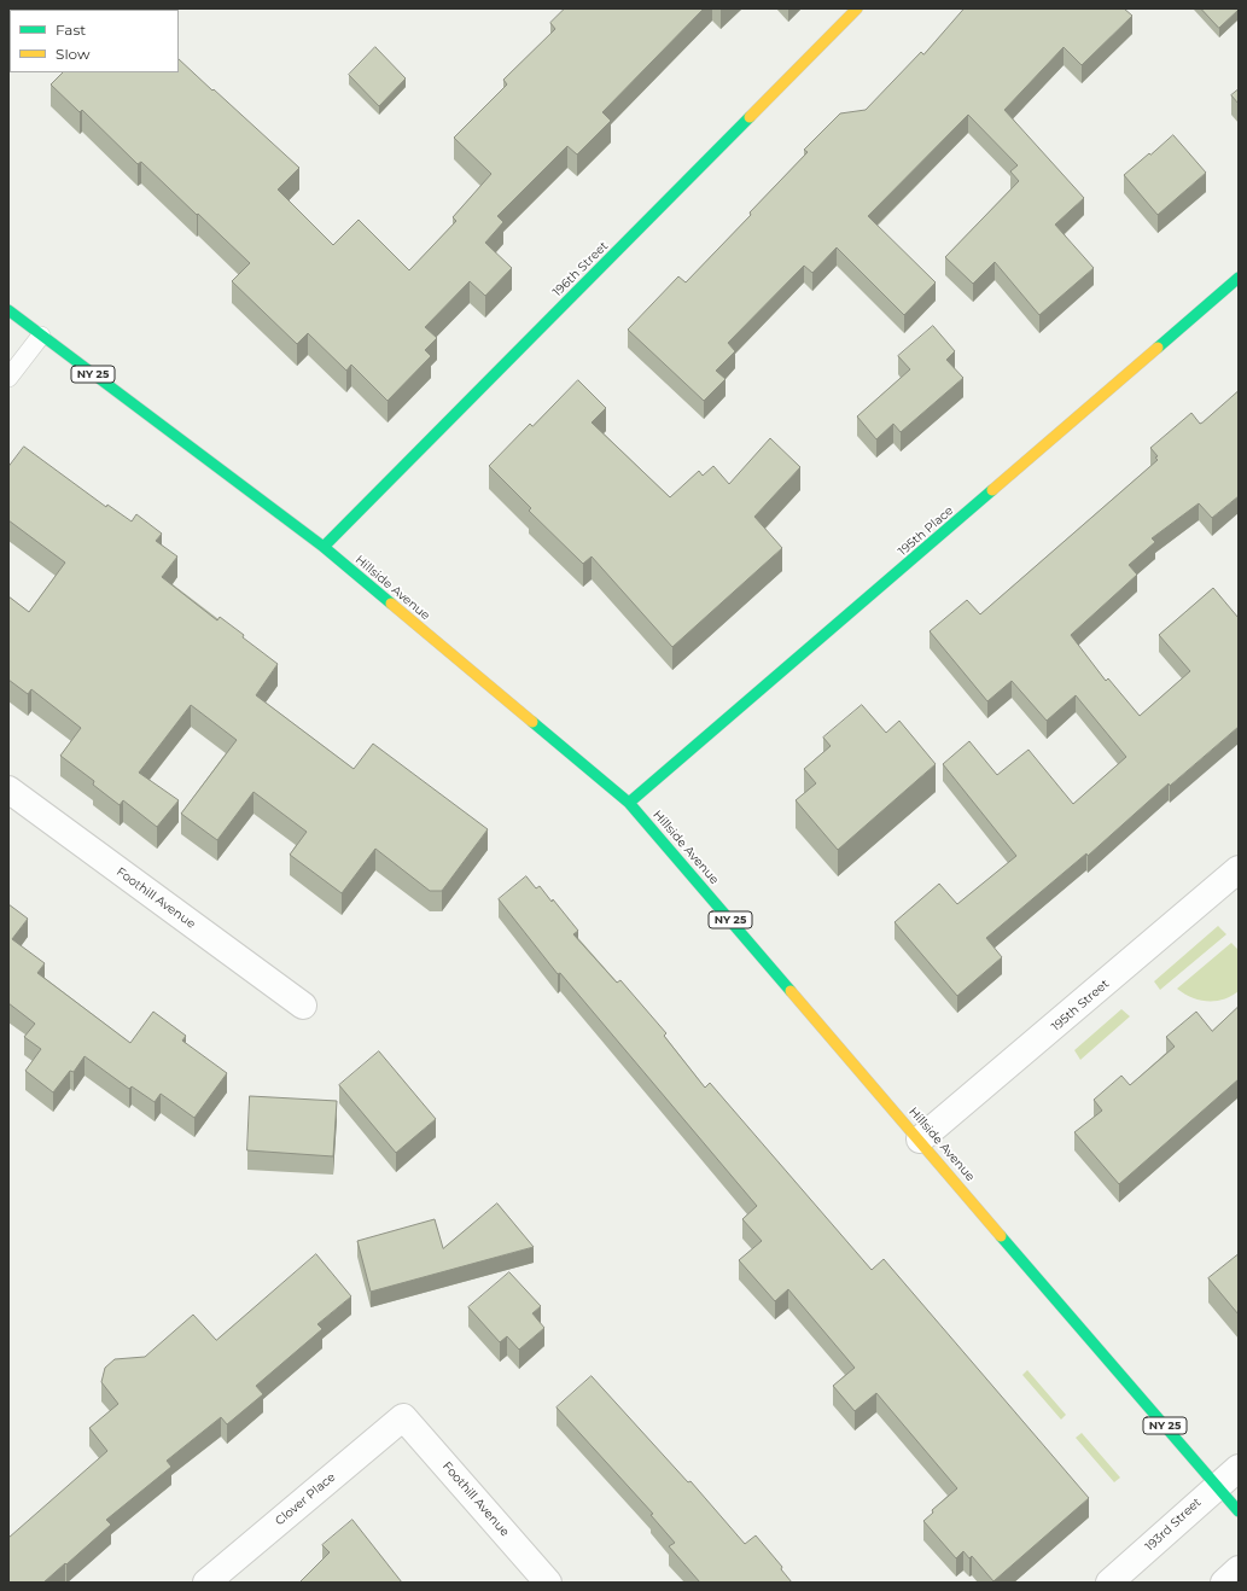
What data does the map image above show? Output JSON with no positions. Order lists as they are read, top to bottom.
{
  "streets": {
    "main road": [
      "196th Street",
      "NY 25",
      "195th Place",
      "Hillside Avenue"
    ],
    "street": [
      "Foothill Avenue",
      "195th Street",
      "Clover Place",
      "193rd Street"
    ]
  },
  "crossings": [
    ["196th Street", "Hillside Avenue"],
    ["195th Place", "Hillside Avenue"],
    ["Hillside Avenue", "195th Street"],
    ["Hillside Avenue", "193rd Street"],
    ["Foothill Avenue", "Clover Place"]
  ],
  "legend": ["Fast", "Slow"]
}
